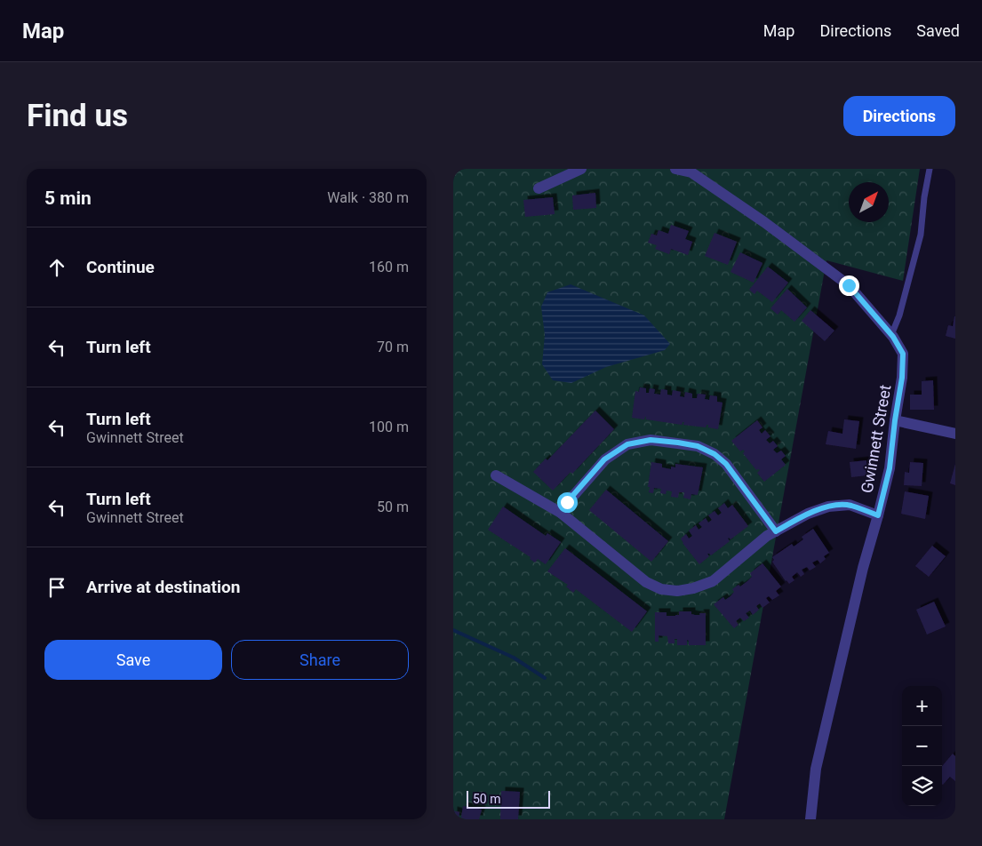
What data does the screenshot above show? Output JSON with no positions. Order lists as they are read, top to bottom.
{
  "streets": {
    "street": ["Gwinnett Street"]
  },
  "scale_bar": "50 m",
  "north": "top right",
  "page": {
    "header": "Map",
    "nav": ["Map", "Directions", "Saved"],
    "buttons": [
      "Directions",
      ["Save", "Share"]
    ],
    "title": "Find us",
    "heading": ["5 min", "Walk · 380 m"],
    "list": [
      ["Continue", "160 m"],
      ["Turn left", "70 m"],
      ["Turn left", "Gwinnett Street", "100 m"],
      ["Turn left", "Gwinnett Street", "50 m"],
      "Arrive at destination"
    ],
    "map_buttons": ["+", "−"],
    "scale": "50 m"
  }
}
